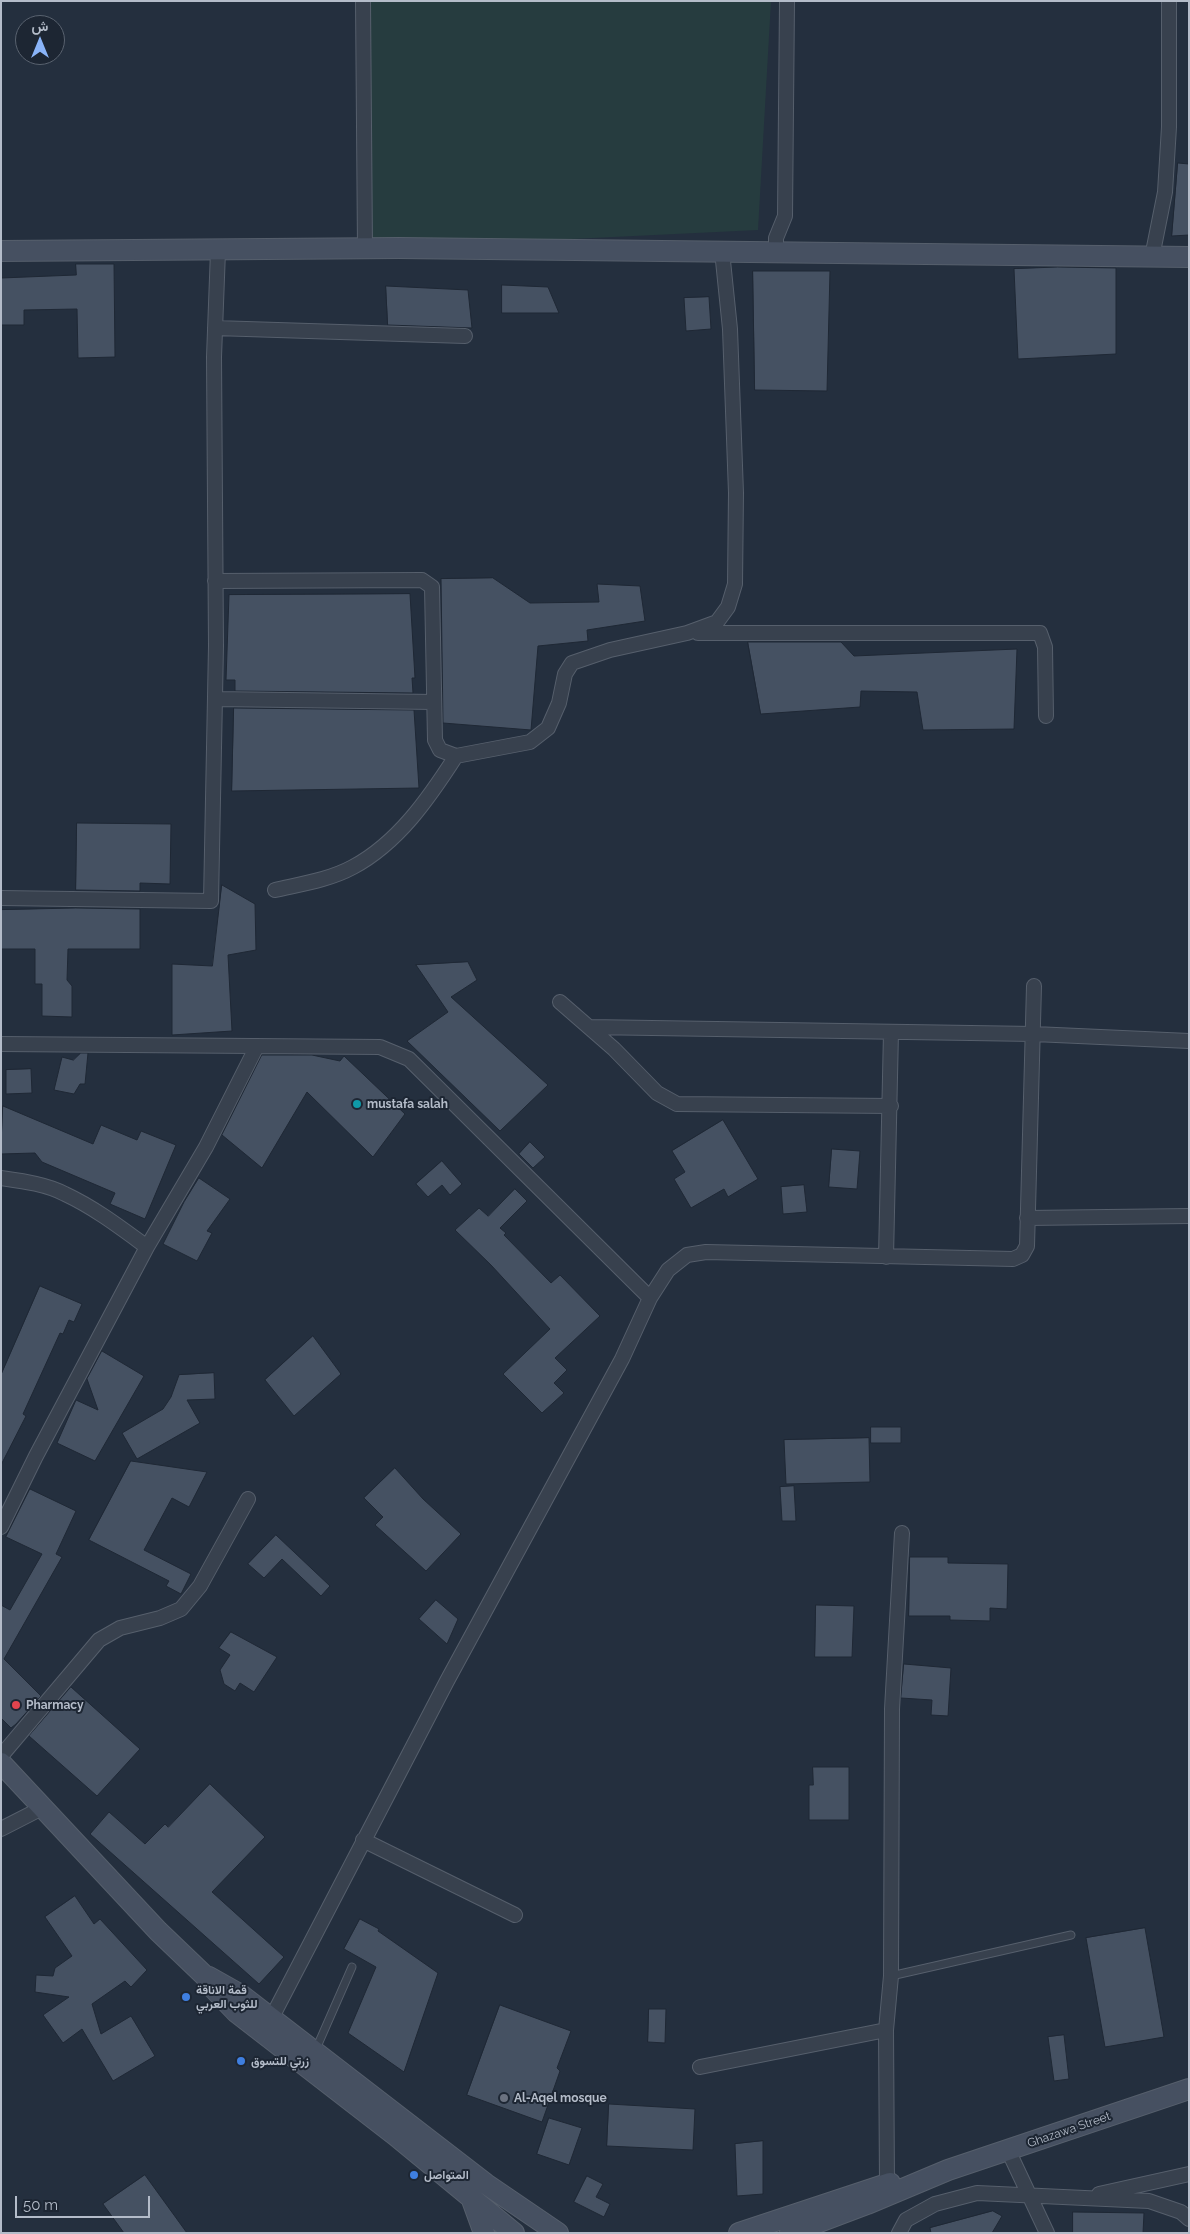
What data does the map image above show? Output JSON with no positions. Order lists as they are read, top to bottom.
{
  "streets": {
    "main road": ["Ghazawa Street"]
  },
  "places": [
    "mustafa salah",
    "Pharmacy",
    "قمة الاناقة للثوب العربي",
    "زرتي للتسوق",
    "Al-Aqel mosque",
    "المتواصل"
  ],
  "scale_bar": "50 m",
  "north": "top"
}
